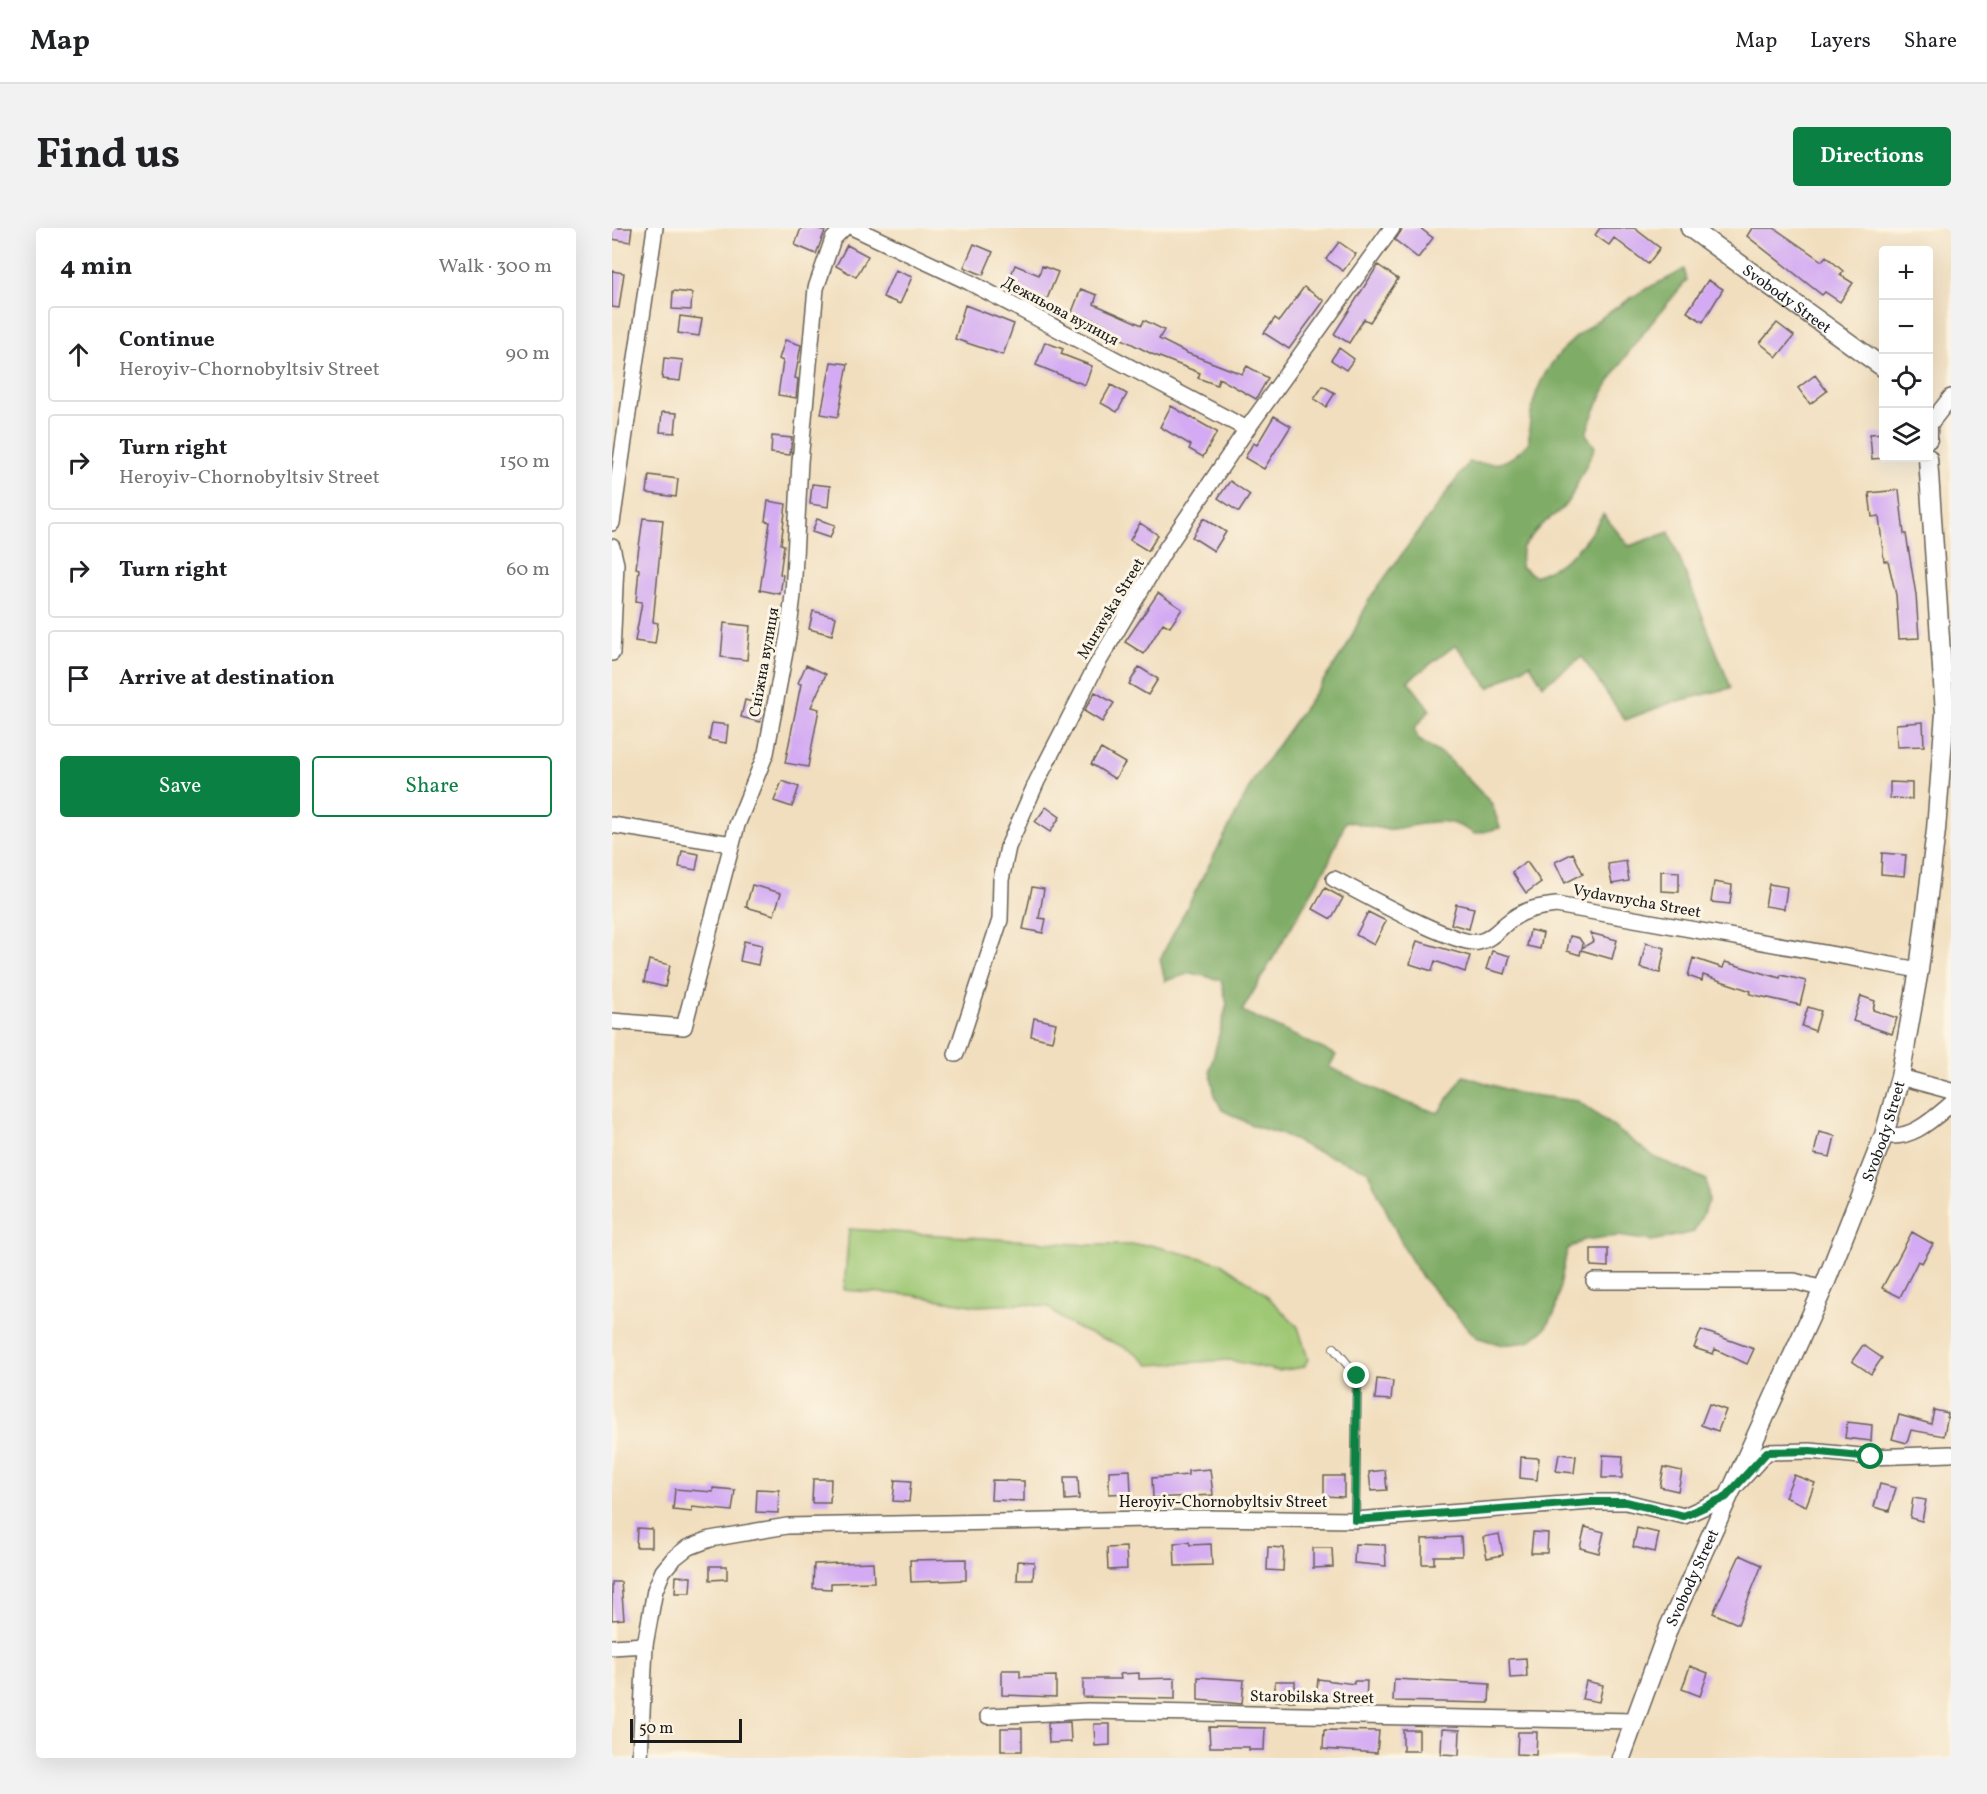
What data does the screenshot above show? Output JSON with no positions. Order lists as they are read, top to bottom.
{
  "streets": {
    "street": [
      "Svobody Street",
      "Дежньова вулиця",
      "Muravska Street",
      "Сніжна вулиця",
      "Vydavnycha Street",
      "Heroyiv-Chornobyltsiv Street",
      "Starobilska Street"
    ]
  },
  "crossings": [
    ["Svobody Street", "Vydavnycha Street"],
    ["Svobody Street", "Heroyiv-Chornobyltsiv Street"],
    ["Svobody Street", "Starobilska Street"],
    ["Дежньова вулиця", "Muravska Street"]
  ],
  "scale_bar": "50 m",
  "page": {
    "header": "Map",
    "nav": ["Map", "Layers", "Share"],
    "title": "Find us",
    "buttons": [
      "Directions",
      ["Save", "Share"]
    ],
    "heading": ["4 min", "Walk · 300 m"],
    "map_buttons": ["+", "−"],
    "list": [
      ["Continue", "Heroyiv-Chornobyltsiv Street", "90 m"],
      ["Turn right", "Heroyiv-Chornobyltsiv Street", "150 m"],
      ["Turn right", "60 m"],
      "Arrive at destination"
    ],
    "scale": "50 m"
  }
}
